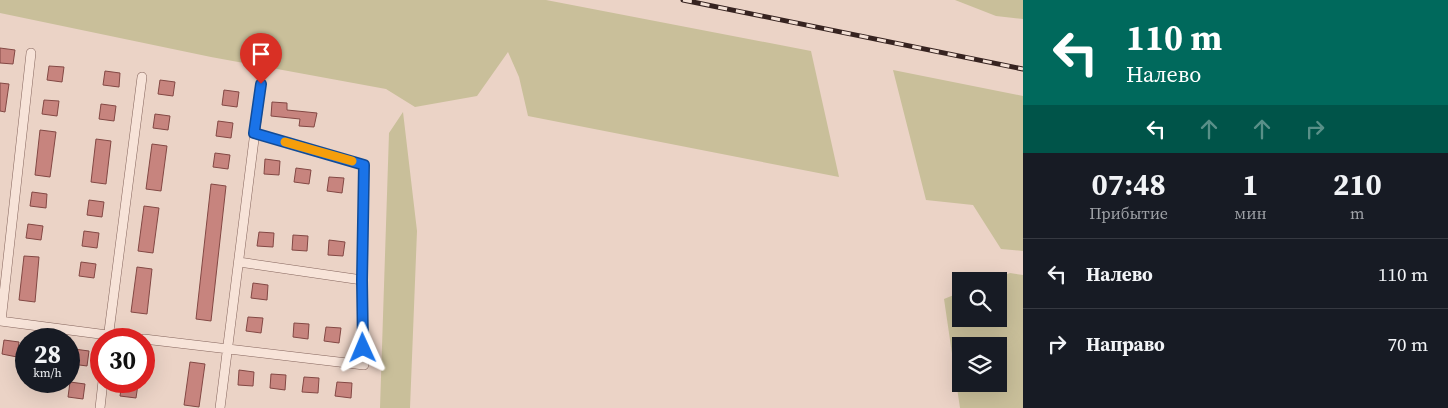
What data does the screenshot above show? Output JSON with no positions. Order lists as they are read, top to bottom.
{
  "page": {
    "turn": ["110 m", "Налево"],
    "eta": [
      "07:48",
      "Прибытие",
      "1",
      "мин",
      "210",
      "m"
    ],
    "list": [
      {
        "name": "Налево",
        "value": "110 m"
      },
      {
        "name": "Направо",
        "value": "70 m"
      }
    ],
    "speed": "28 km/h",
    "limit": "30"
  }
}
